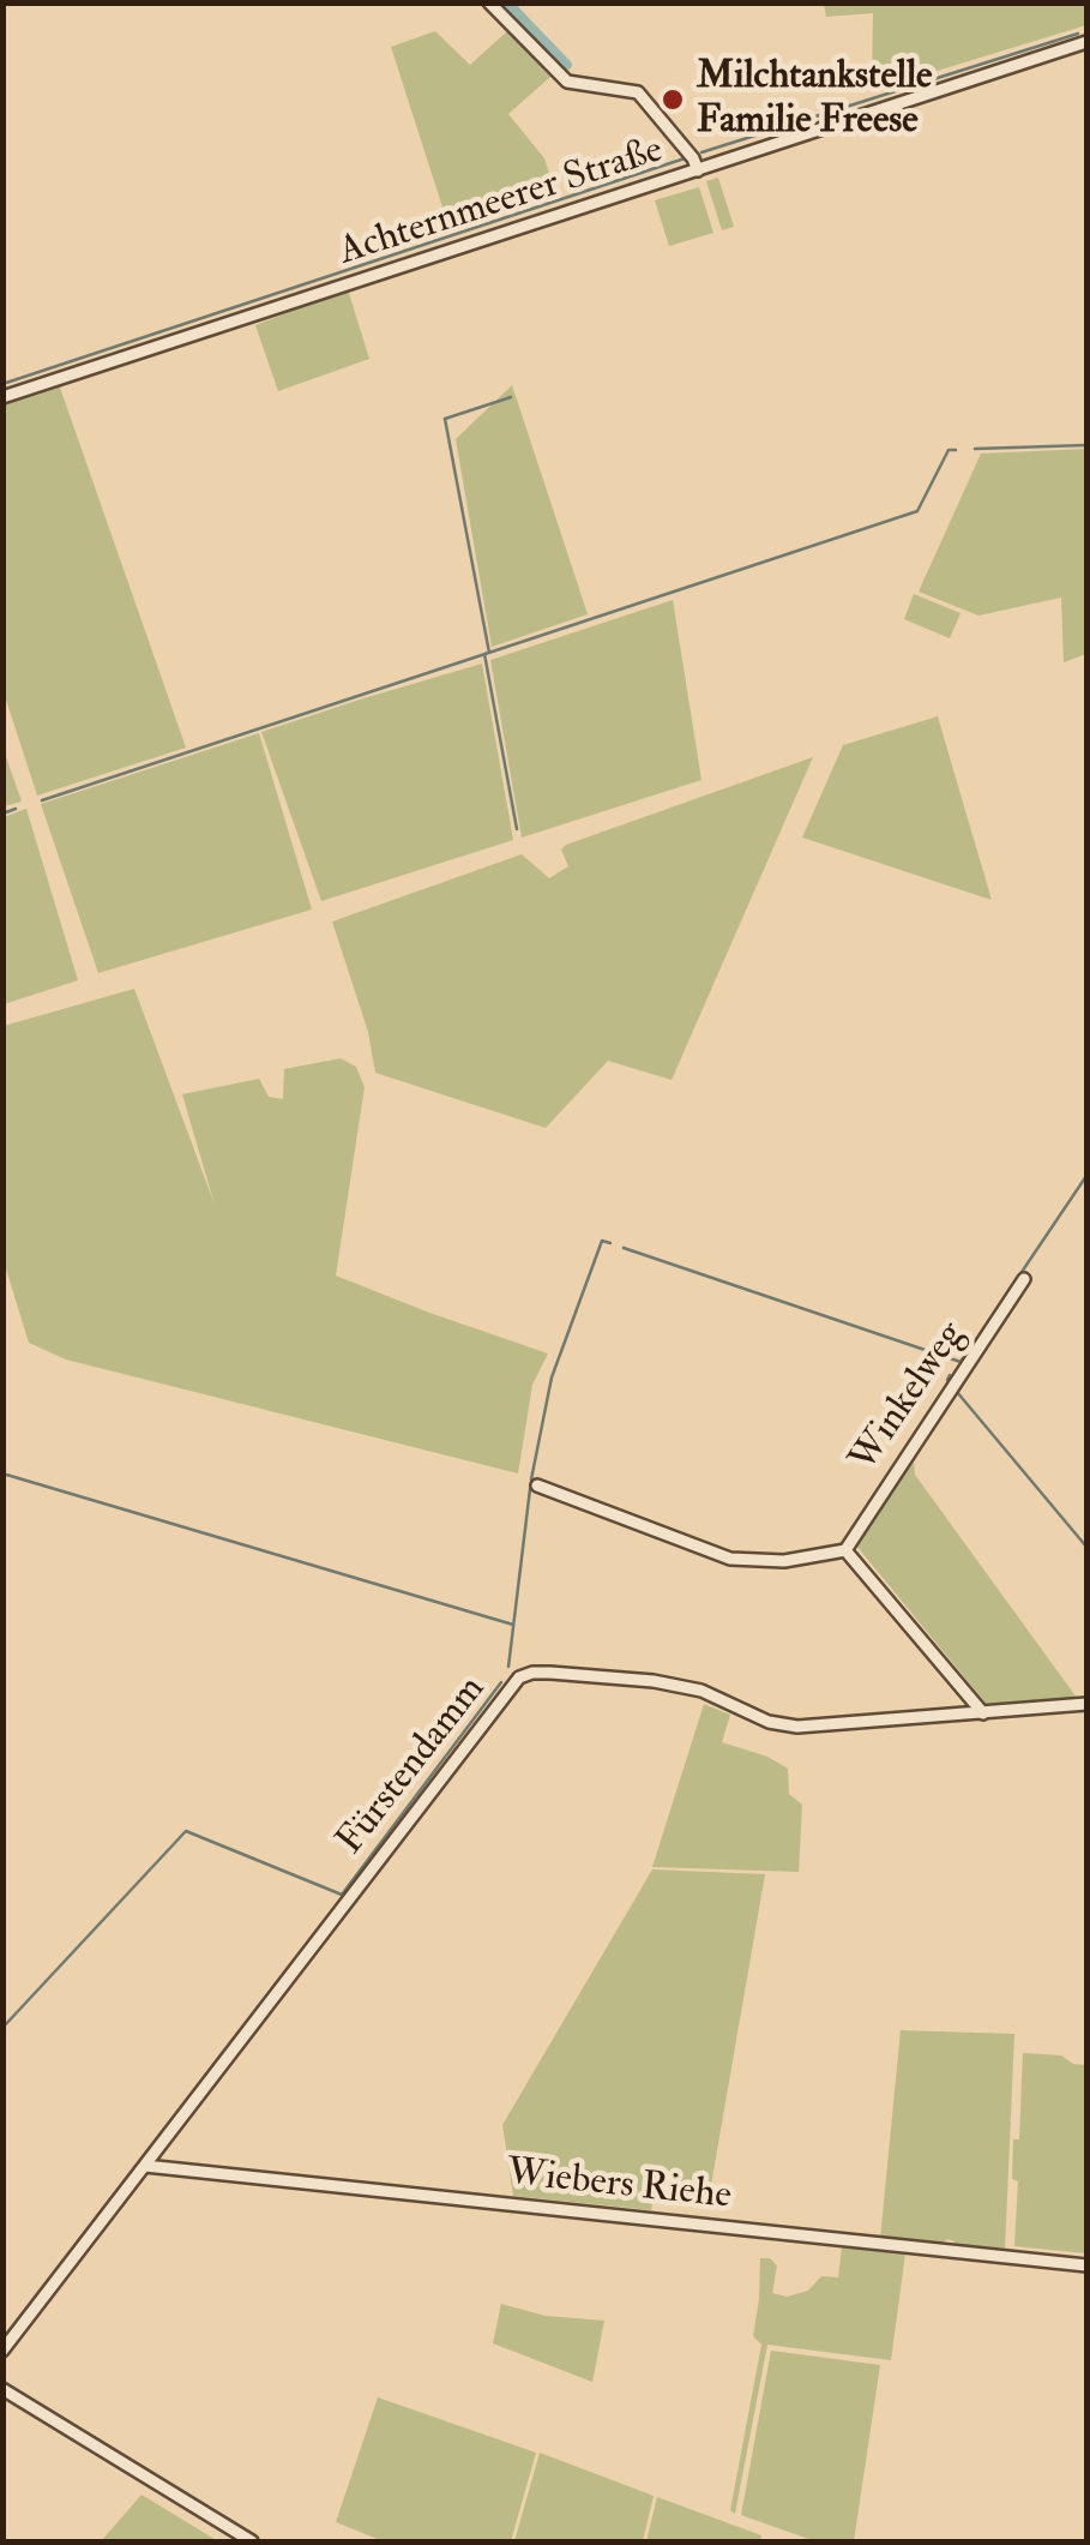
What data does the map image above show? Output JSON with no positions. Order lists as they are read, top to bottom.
{
  "streets": {
    "street": [
      "Achternmeerer Straße",
      "Winkelweg",
      "Fürstendamm",
      "Wiebers Riehe"
    ]
  },
  "crossings": [
    ["Fürstendamm", "Wiebers Riehe"]
  ],
  "places": ["Milchtankstelle Familie Freese"]
}
